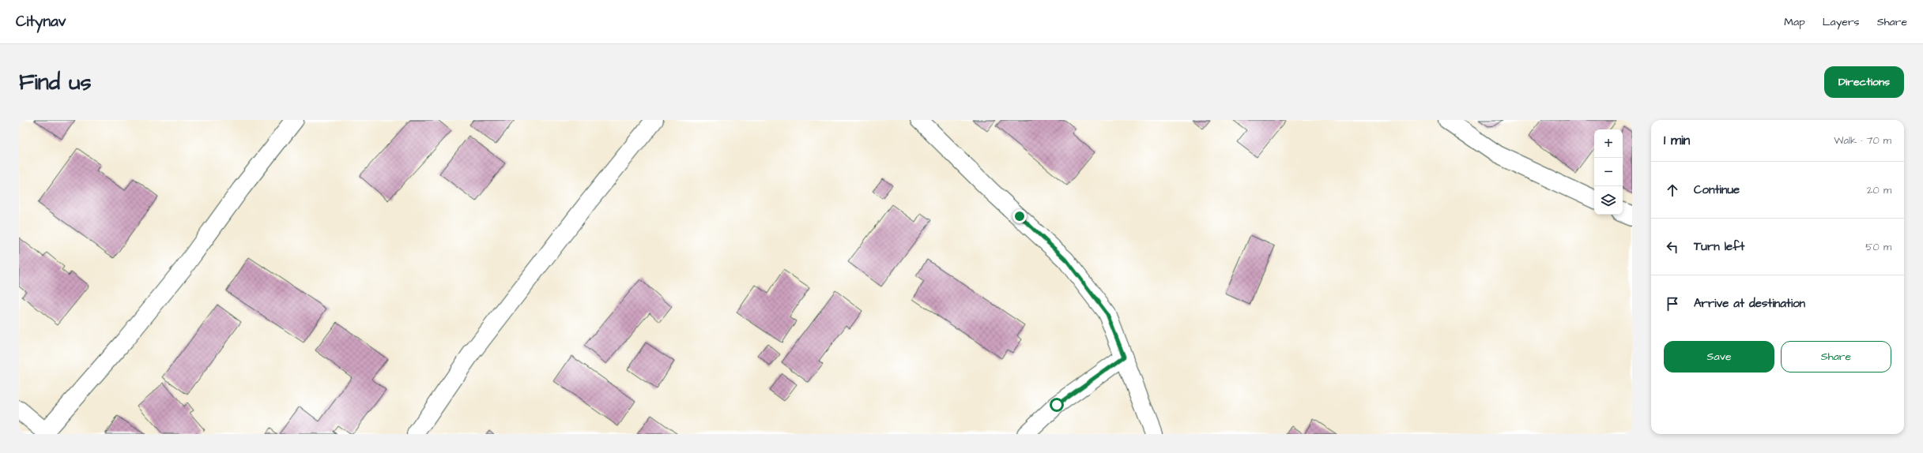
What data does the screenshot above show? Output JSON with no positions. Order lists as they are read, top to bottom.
{
  "page": {
    "header": "Citynav",
    "nav": ["Map", "Layers", "Share"],
    "buttons": [
      "Directions",
      ["Save", "Share"]
    ],
    "title": "Find us",
    "heading": ["1 min", "Walk · 70 m"],
    "map_buttons": ["+", "−"],
    "list": [
      ["Continue", "20 m"],
      ["Turn left", "50 m"],
      "Arrive at destination"
    ]
  }
}
